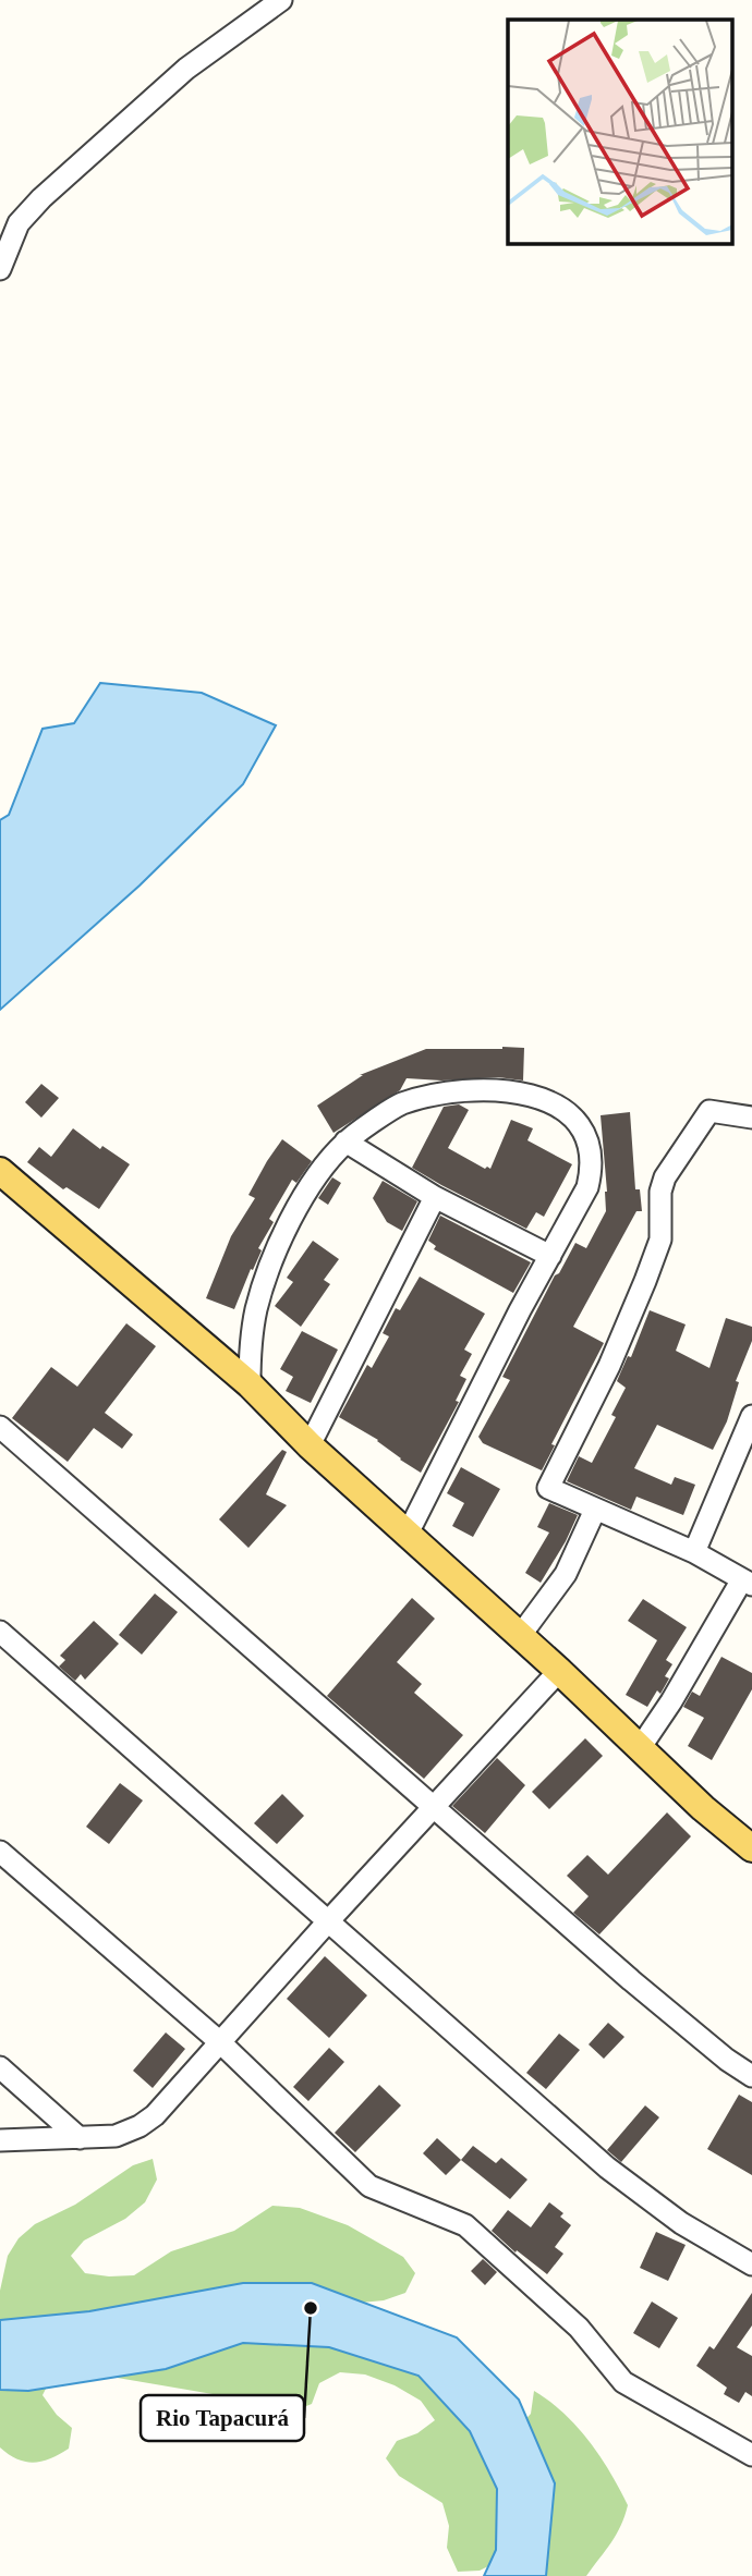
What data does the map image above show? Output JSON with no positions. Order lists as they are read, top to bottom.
{
  "places": ["Rio Tapacurá"]
}
